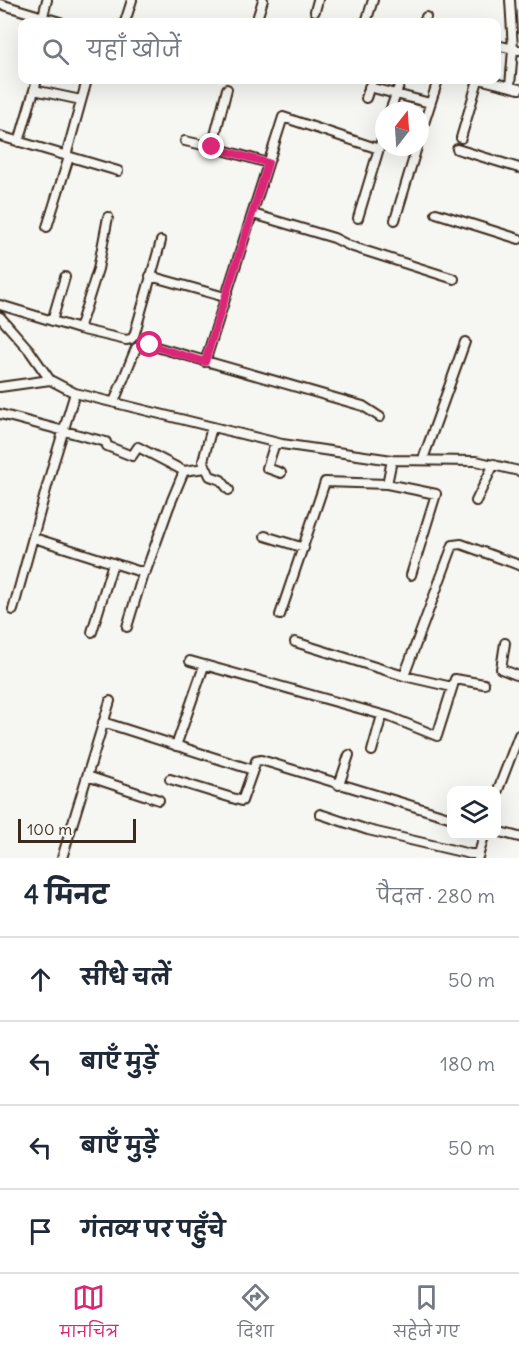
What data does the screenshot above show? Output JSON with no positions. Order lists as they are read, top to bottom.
{
  "scale_bar": "100 m",
  "north": "top",
  "page": {
    "search": "यहाँ खोजें",
    "scale": "100 m",
    "heading": ["4 मिनट", "पैदल · 280 m"],
    "list": [
      ["सीधे चलें", "50 m"],
      ["बाएँ मुड़ें", "180 m"],
      ["बाएँ मुड़ें", "50 m"],
      "गंतव्य पर पहुँचे"
    ],
    "nav": ["मानचित्र", "दिशा", "सहेजे गए"]
  }
}
